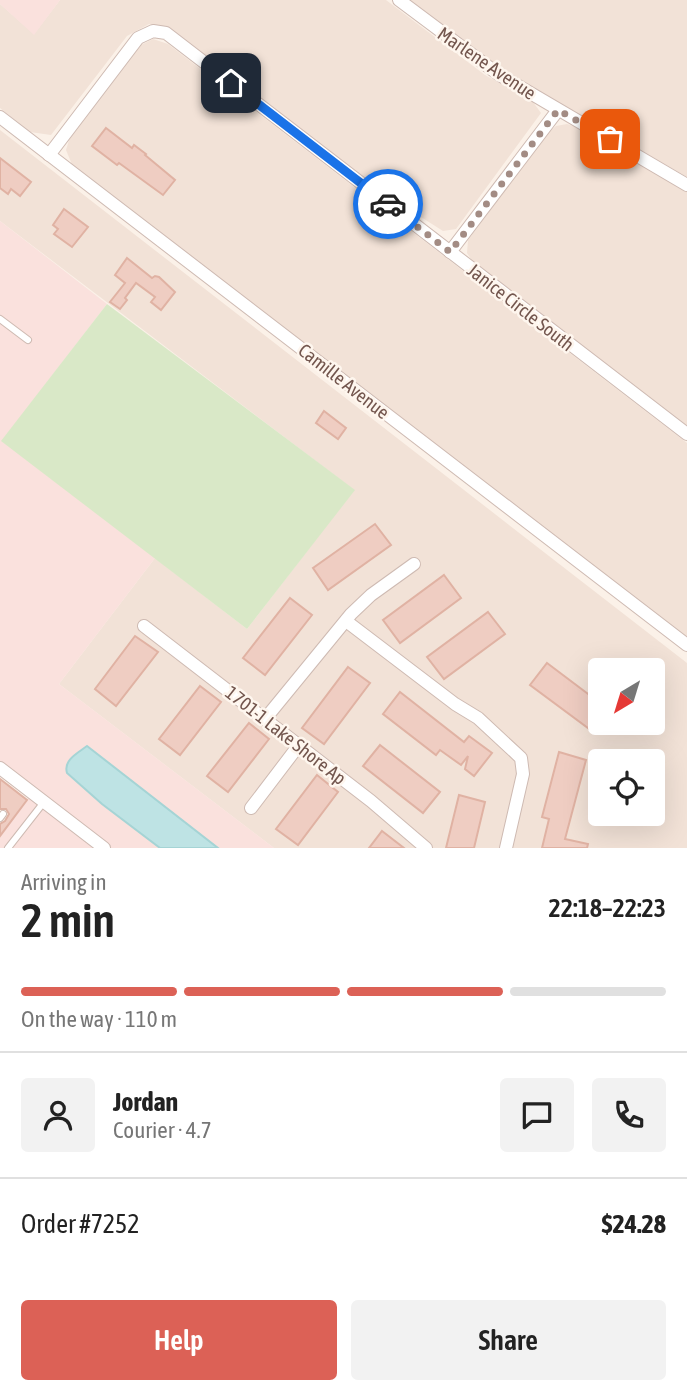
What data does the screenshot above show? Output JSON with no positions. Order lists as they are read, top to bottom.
{
  "streets": {
    "street": [
      "Marlene Avenue",
      "Janice Circle South",
      "Camille Avenue",
      "1701-1 Lake Shore Ap"
    ]
  },
  "crossings": [
    ["Janice Circle South", "Camille Avenue"]
  ],
  "north": "bottom left",
  "page": {
    "heading": ["2 min", "Arriving in", "22:18–22:23"],
    "panel": [
      "Jordan",
      "Courier · 4.7",
      "Order #7252",
      "$24.28"
    ],
    "bar": "On the way · 110 m",
    "buttons": ["Help", "Share"]
  }
}
